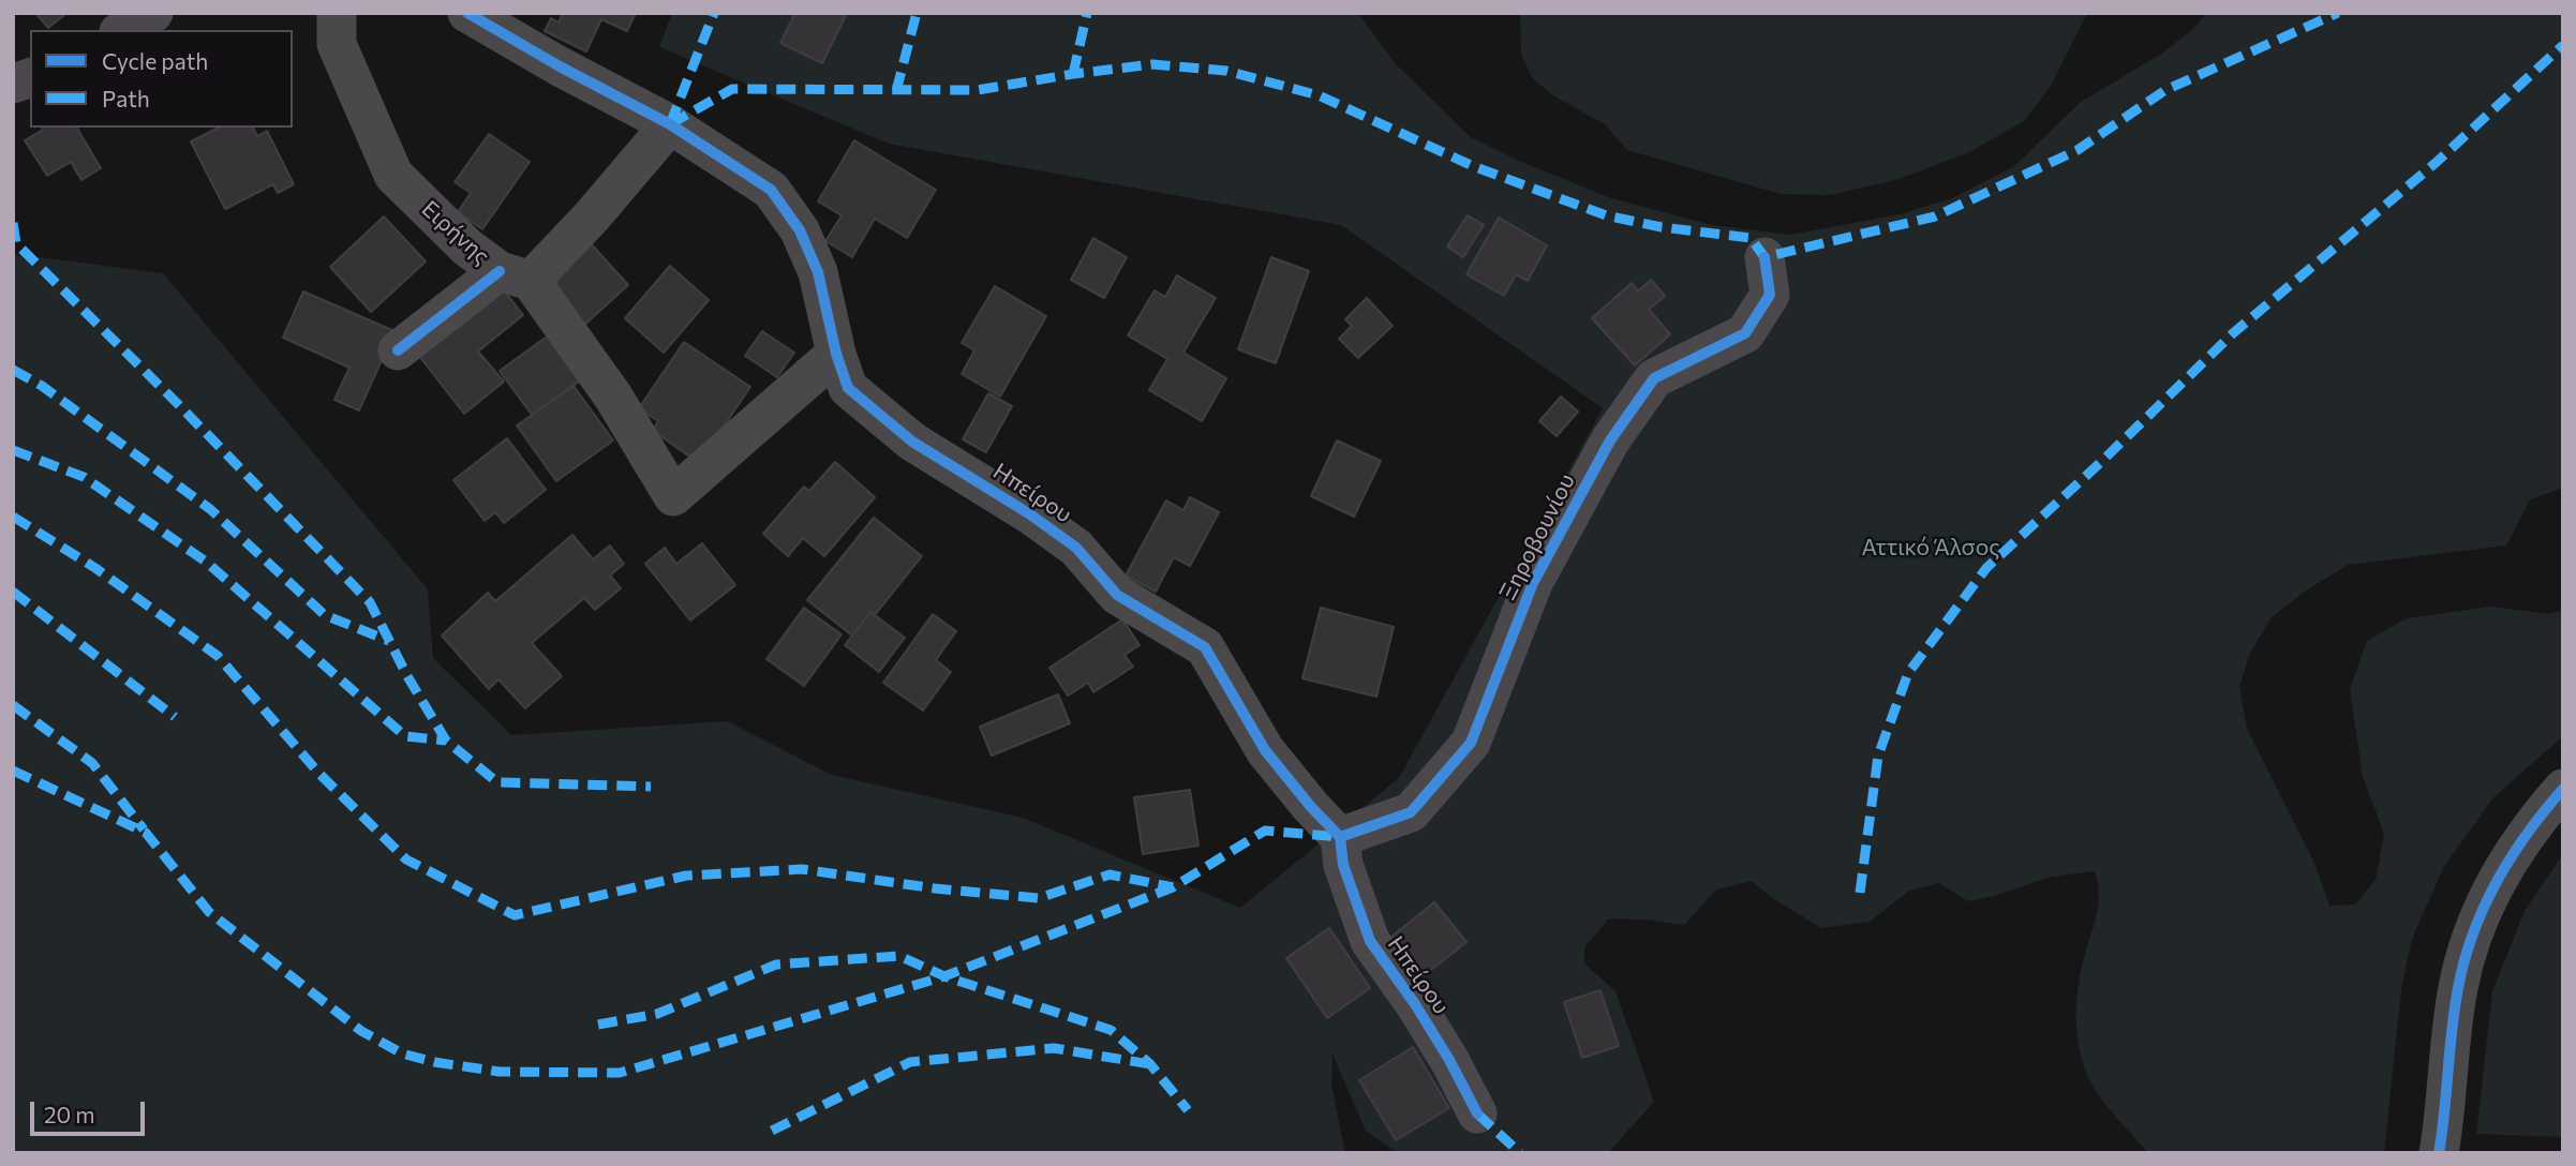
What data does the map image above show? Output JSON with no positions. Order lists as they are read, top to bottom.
{
  "streets": {
    "street": ["Ειρήνης", "Ηπείρου", "Ξηροβουνίου"]
  },
  "crossings": [
    ["Ειρήνης", "Ηπείρου"],
    ["Ηπείρου", "Ξηροβουνίου"]
  ],
  "parks": ["Αττικό Άλσος"],
  "legend": ["Cycle path", "Path"],
  "scale_bar": "20 m"
}
